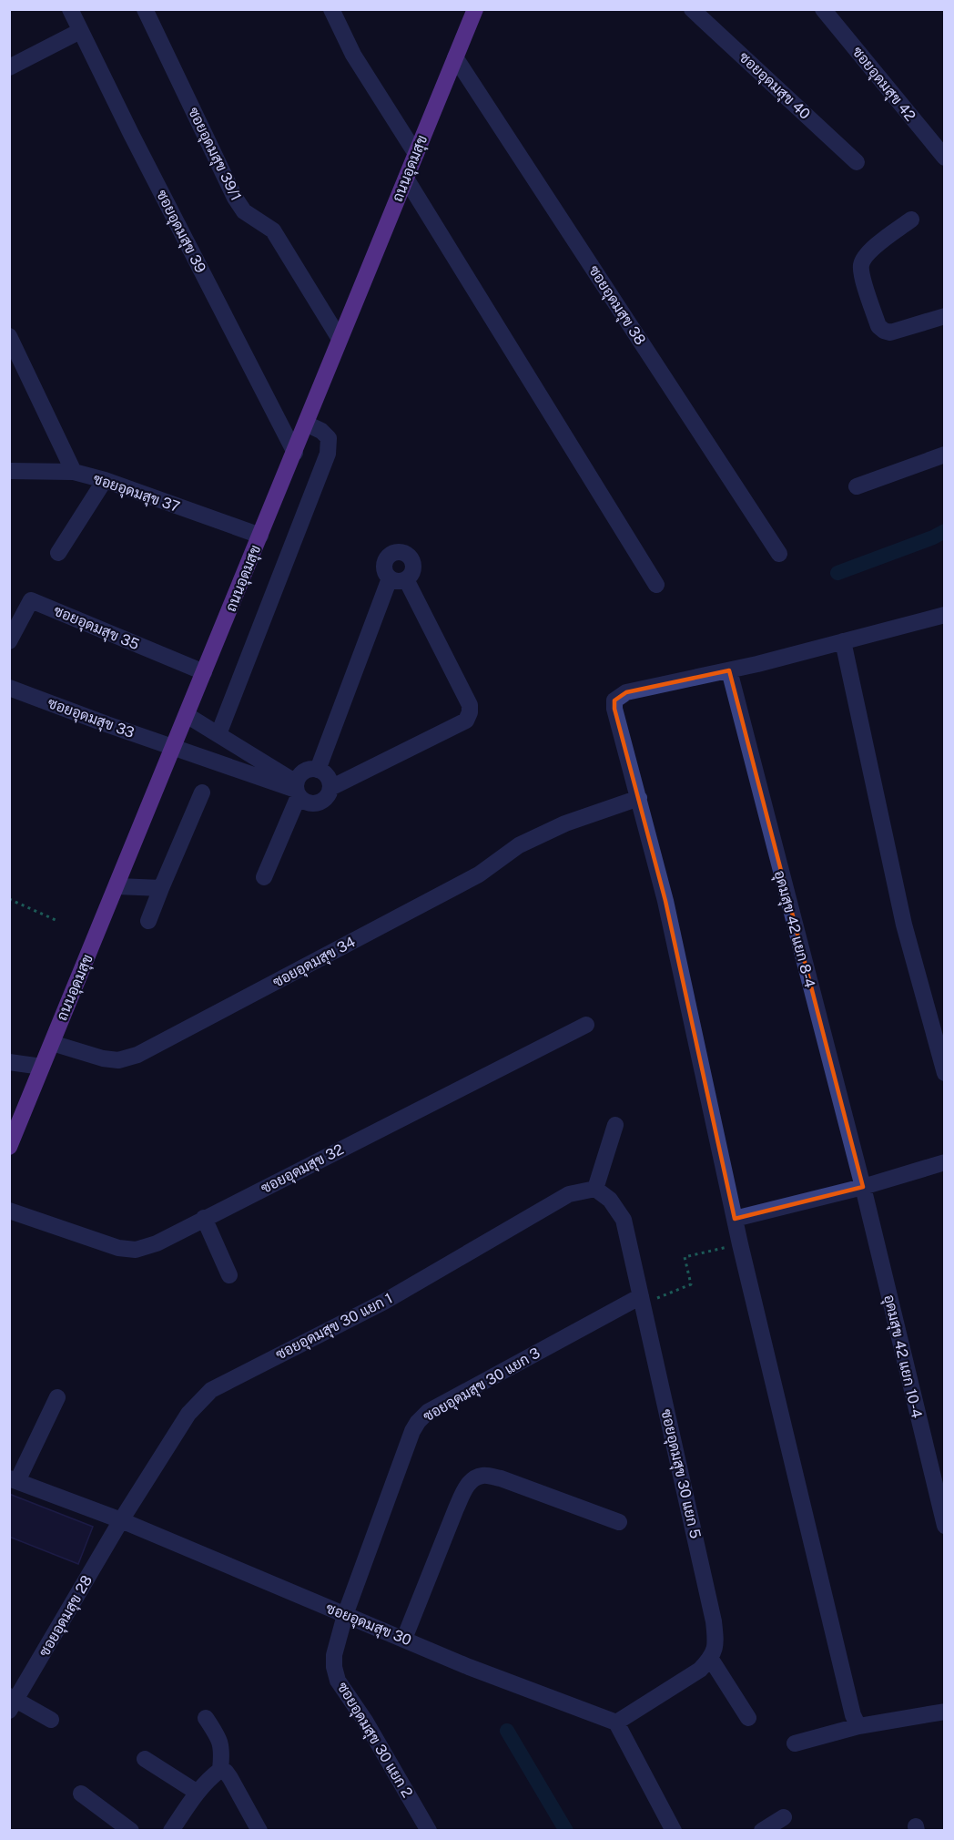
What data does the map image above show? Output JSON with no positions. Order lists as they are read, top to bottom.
{
  "streets": {
    "main road": ["ถนนอุดมสุข"],
    "street": [
      "ซอยอุดมสุข 42",
      "ซอยอุดมสุข 40",
      "ซอยอุดมสุข 39/1",
      "ซอยอุดมสุข 39",
      "ซอยอุดมสุข 38",
      "ซอยอุดมสุข 37",
      "ซอยอุดมสุข 35",
      "ซอยอุดมสุข 33",
      "อุดมสุข 42 แยก 8-4",
      "ซอยอุดมสุข 34",
      "ซอยอุดมสุข 32",
      "ซอยอุดมสุข 30 แยก 1",
      "อุดมสุข 42 แยก 10-4",
      "ซอยอุดมสุข 30 แยก 3",
      "ซอยอุดมสุข 30 แยก 5",
      "ซอยอุดมสุข 28",
      "ซอยอุดมสุข 30",
      "ซอยอุดมสุข 30 แยก 2"
    ]
  },
  "crossings": [
    ["ซอยอุดมสุข 39/1", "ถนนอุดมสุข"],
    ["ถนนอุดมสุข", "ซอยอุดมสุข 39"],
    ["ถนนอุดมสุข", "ซอยอุดมสุข 38"],
    ["ถนนอุดมสุข", "ซอยอุดมสุข 37"],
    ["ถนนอุดมสุข", "ซอยอุดมสุข 35"],
    ["ถนนอุดมสุข", "ซอยอุดมสุข 33"],
    ["ถนนอุดมสุข", "ซอยอุดมสุข 34"],
    ["อุดมสุข 42 แยก 8-4", "อุดมสุข 42 แยก 10-4"],
    ["ซอยอุดมสุข 30 แยก 1", "ซอยอุดมสุข 30 แยก 5"],
    ["ซอยอุดมสุข 30 แยก 1", "ซอยอุดมสุข 28"],
    ["ซอยอุดมสุข 30 แยก 1", "ซอยอุดมสุข 30"],
    ["ซอยอุดมสุข 30 แยก 3", "ซอยอุดมสุข 30 แยก 5"],
    ["ซอยอุดมสุข 30 แยก 3", "ซอยอุดมสุข 30"],
    ["ซอยอุดมสุข 30 แยก 3", "ซอยอุดมสุข 30 แยก 2"],
    ["ซอยอุดมสุข 28", "ซอยอุดมสุข 30"],
    ["ซอยอุดมสุข 30", "ซอยอุดมสุข 30 แยก 2"]
  ]
}
